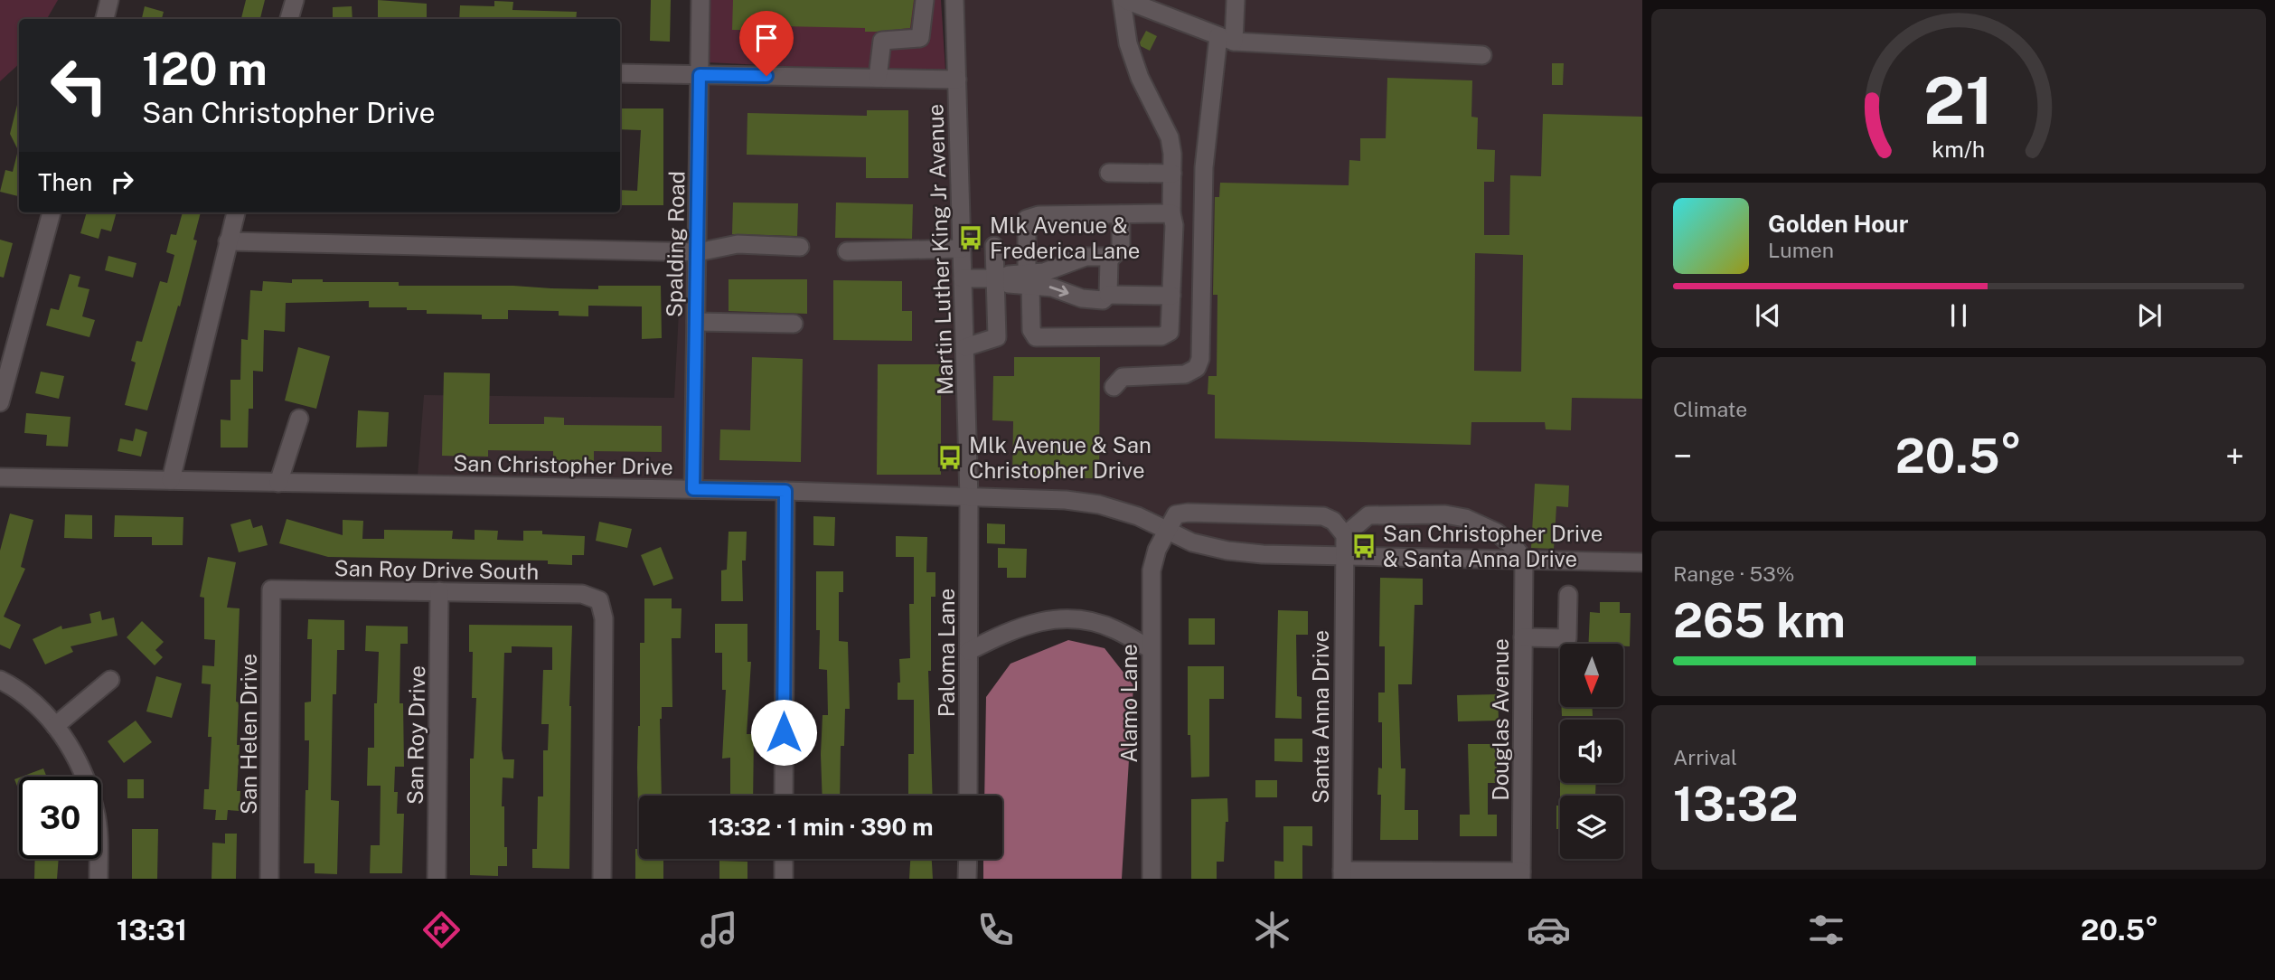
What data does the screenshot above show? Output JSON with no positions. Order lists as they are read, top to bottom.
{
  "streets": {
    "street": [
      "Spalding Road",
      "Martin Luther King Jr Avenue",
      "San Christopher Drive",
      "San Roy Drive South",
      "Paloma Lane",
      "Alamo Lane",
      "Santa Anna Drive",
      "Douglas Avenue",
      "San Helen Drive",
      "San Roy Drive"
    ]
  },
  "crossings": [
    ["Spalding Road", "San Christopher Drive"],
    ["Martin Luther King Jr Avenue", "San Christopher Drive"],
    ["Martin Luther King Jr Avenue", "Paloma Lane"],
    ["San Christopher Drive", "Paloma Lane"],
    ["San Christopher Drive", "Alamo Lane"],
    ["San Christopher Drive", "Santa Anna Drive"],
    ["San Christopher Drive", "Douglas Avenue"],
    ["San Roy Drive South", "San Helen Drive"],
    ["San Roy Drive South", "San Roy Drive"]
  ],
  "places": {
    "bus stop": ["Mlk Avenue & Frederica Lane", "Mlk Avenue & San Christopher Drive", "San Christopher Drive & Santa Anna Drive"]
  },
  "north": "bottom",
  "page": {
    "turn": ["120 m", "San Christopher Drive"],
    "then": "Then",
    "song": ["Golden Hour", "Lumen"],
    "tile": [
      "Climate",
      ["Range · 53%", "265 km"],
      ["Arrival", "13:32"]
    ],
    "heat": ["−", "20.5°", "+"],
    "limit": "30",
    "trip": "13:32 · 1 min · 390 m",
    "tabs": ["13:31", "20.5°"],
    "gauge": ["21", "km/h"]
  }
}
